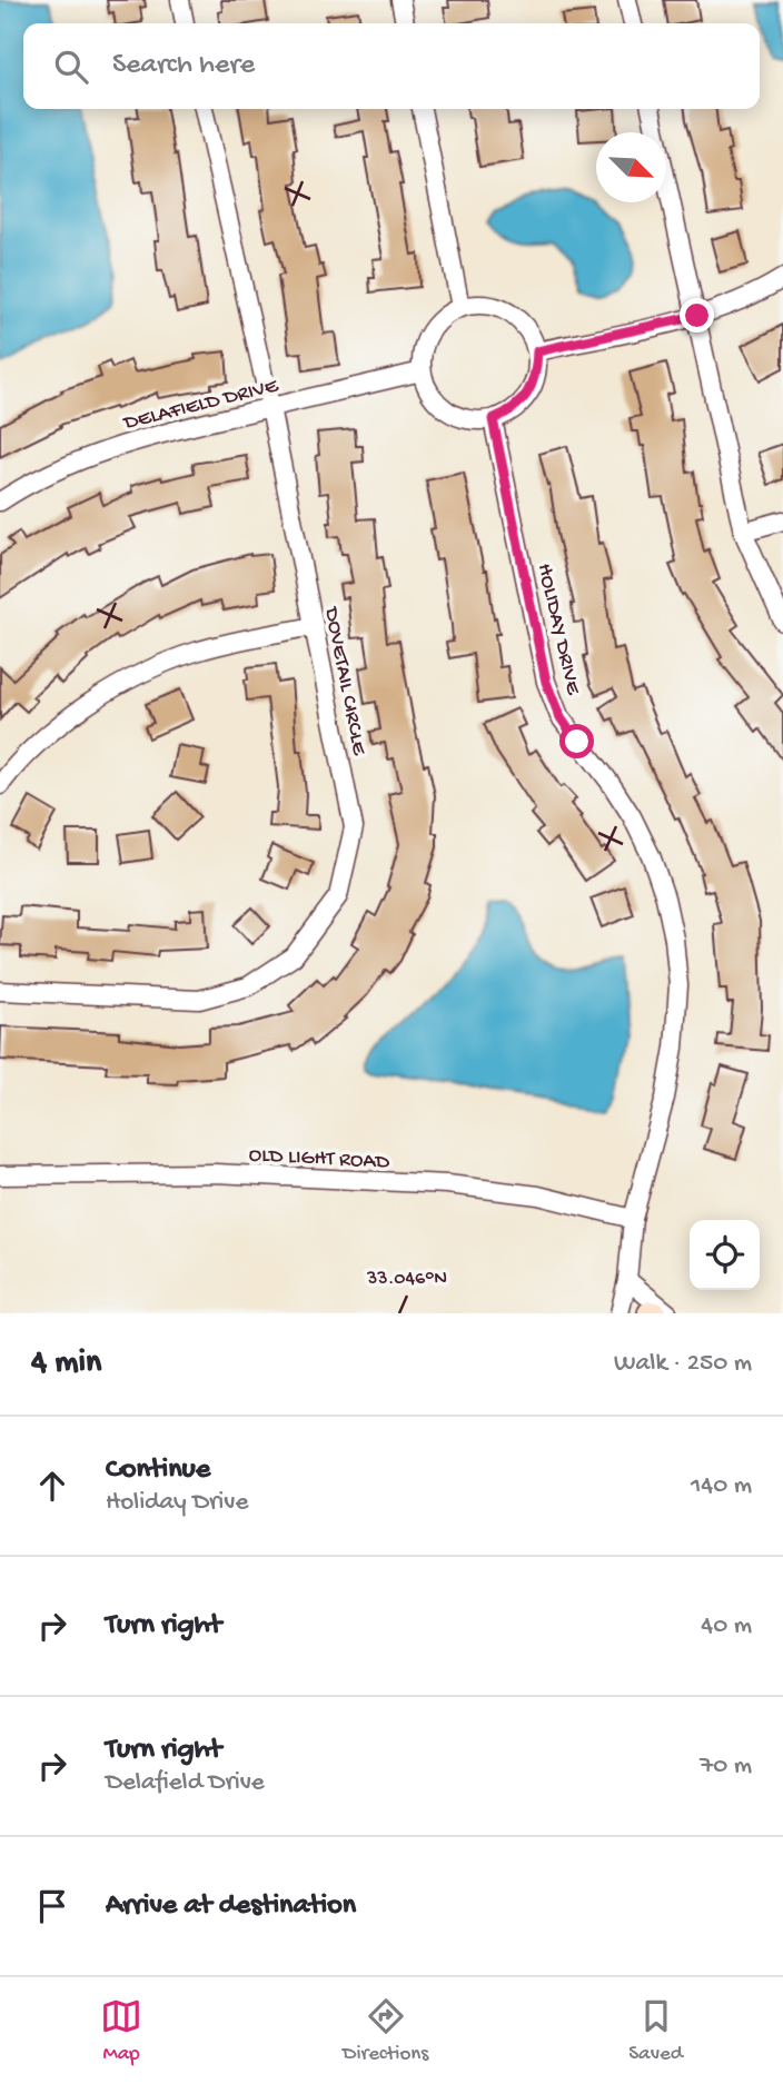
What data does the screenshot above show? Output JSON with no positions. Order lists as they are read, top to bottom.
{
  "streets": {
    "street": [
      "DELAFIELD DRIVE",
      "HOLIDAY DRIVE",
      "DOVETAIL CIRCLE",
      "OLD LIGHT ROAD"
    ]
  },
  "crossings": [
    ["DELAFIELD DRIVE", "HOLIDAY DRIVE"],
    ["DELAFIELD DRIVE", "DOVETAIL CIRCLE"],
    ["HOLIDAY DRIVE", "OLD LIGHT ROAD"]
  ],
  "north": "bottom right",
  "page": {
    "search": "Search here",
    "heading": ["4 min", "Walk · 250 m"],
    "list": [
      ["Continue", "Holiday Drive", "140 m"],
      ["Turn right", "40 m"],
      ["Turn right", "Delafield Drive", "70 m"],
      "Arrive at destination"
    ],
    "nav": ["Map", "Directions", "Saved"]
  },
  "coordinates": ["33.046°N"]
}
